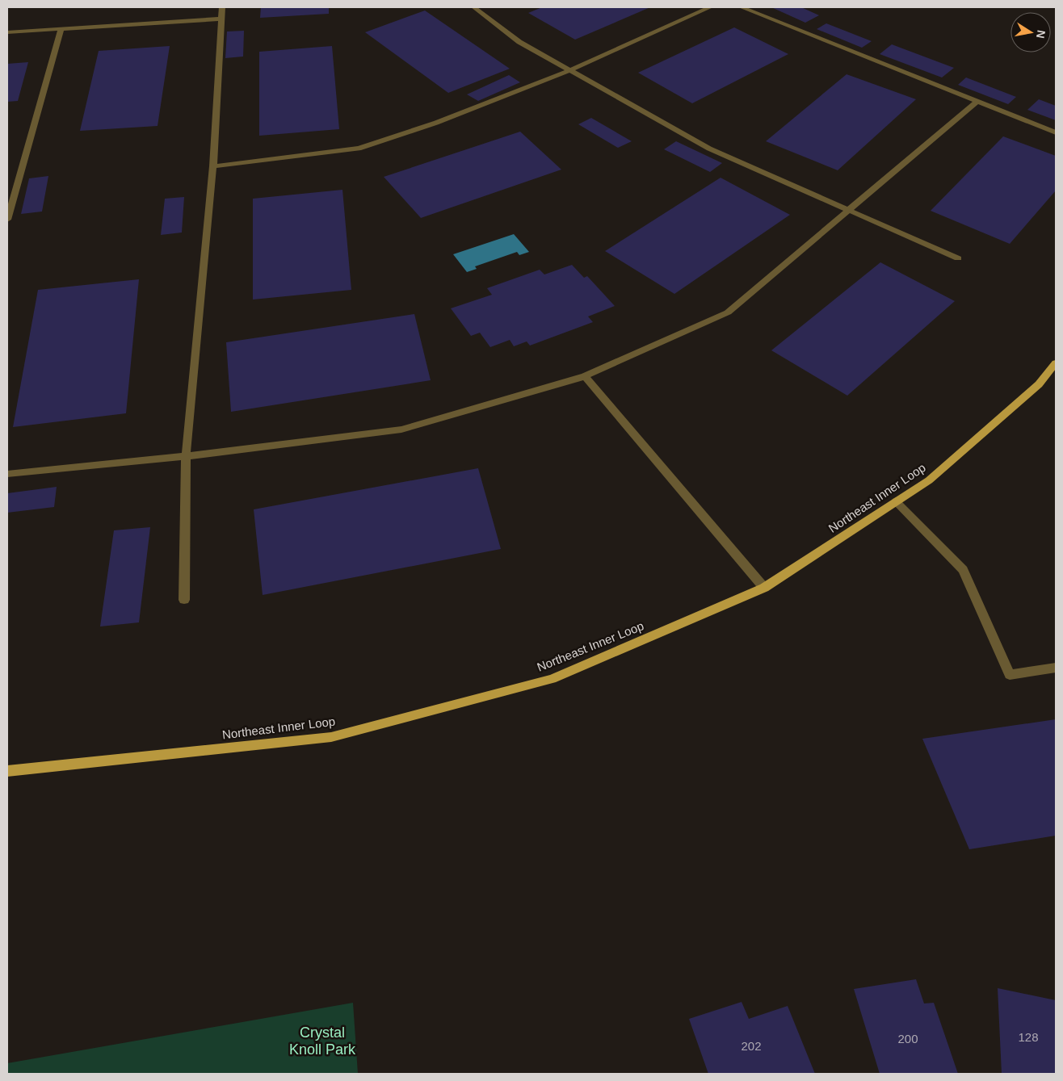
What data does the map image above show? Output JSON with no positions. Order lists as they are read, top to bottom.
{
  "streets": {
    "main road": ["Northeast Inner Loop"]
  },
  "parks": ["Crystal Knoll Park"],
  "house_numbers": ["128", "200", "202"],
  "north": "right"
}
